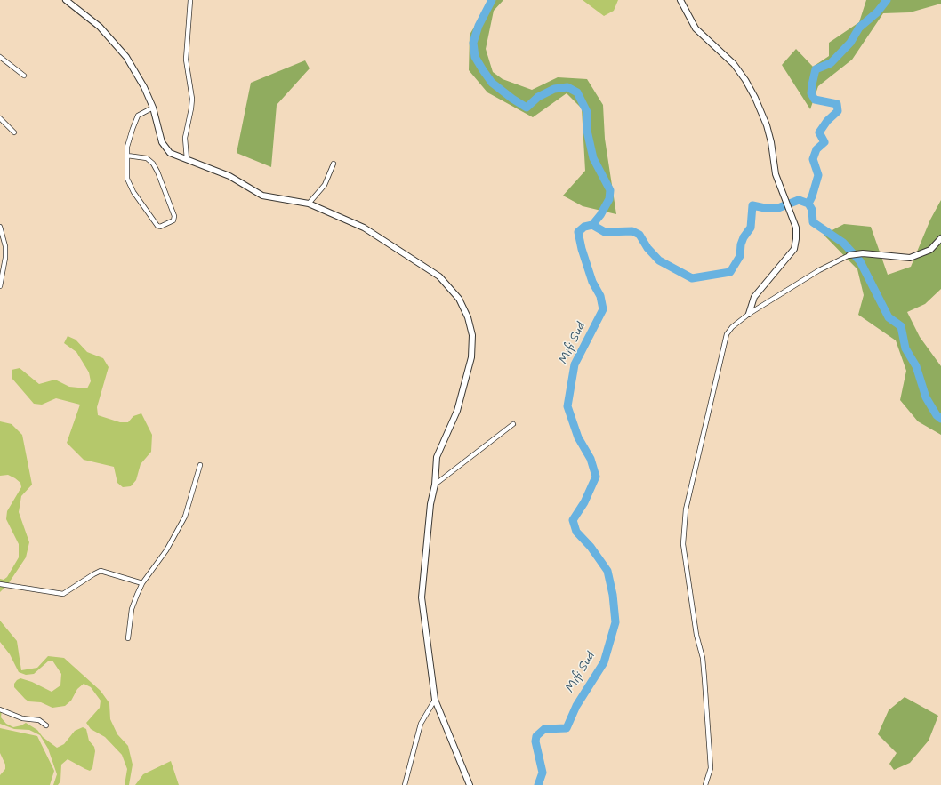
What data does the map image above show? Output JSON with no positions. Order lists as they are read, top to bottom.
{
  "water": ["Mifi Sud"]
}
